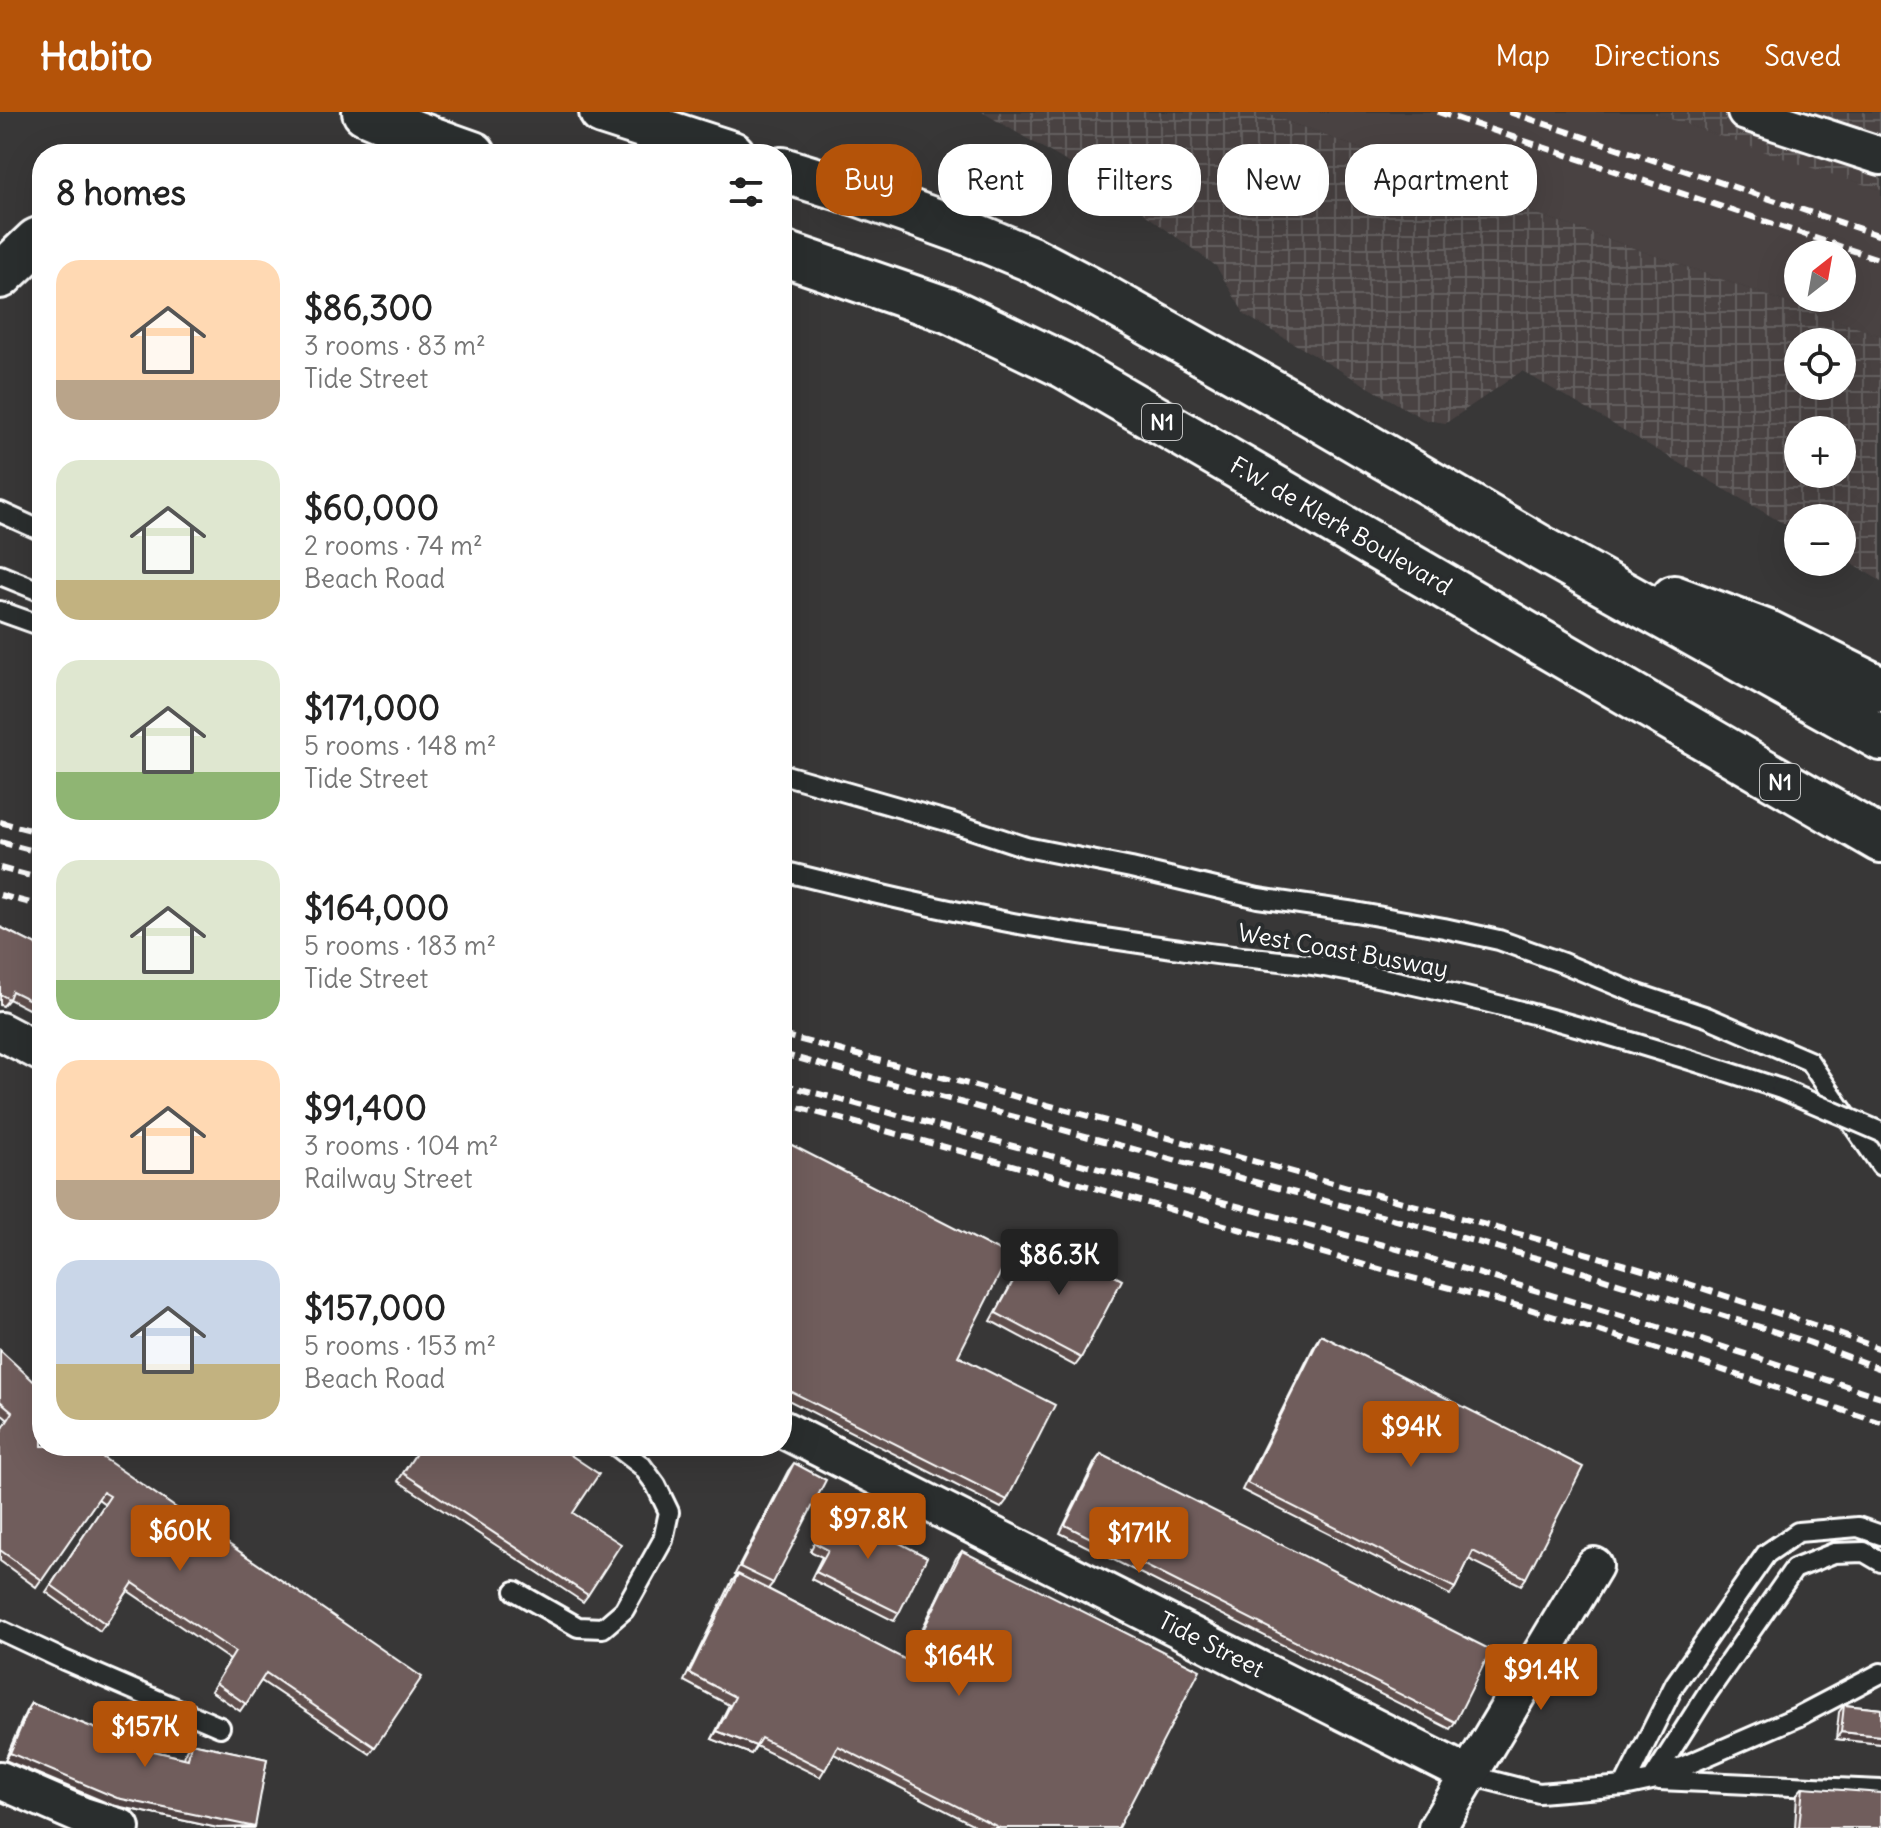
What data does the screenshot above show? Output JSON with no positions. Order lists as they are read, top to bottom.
{
  "streets": {
    "highway": ["N1", "F.W. de Klerk Boulevard"],
    "street": ["Tide Street"],
    "lane": ["West Coast Busway"]
  },
  "north": "top right",
  "page": {
    "header": "Habito",
    "nav": ["Map", "Directions", "Saved"],
    "chip": [
      "Buy",
      "Rent",
      "Filters",
      "New",
      "Apartment"
    ],
    "heading": "8 homes",
    "map_buttons": ["+", "−"],
    "list": [
      {
        "name": "$86,300",
        "note": "3 rooms · 83 m² · Tide Street"
      },
      {
        "name": "$60,000",
        "note": "2 rooms · 74 m² · Beach Road"
      },
      {
        "name": "$171,000",
        "note": "5 rooms · 148 m² · Tide Street"
      },
      {
        "name": "$164,000",
        "note": "5 rooms · 183 m² · Tide Street"
      },
      {
        "name": "$91,400",
        "note": "3 rooms · 104 m² · Railway Street"
      },
      {
        "name": "$157,000",
        "note": "5 rooms · 153 m² · Beach Road"
      }
    ],
    "price": [
      "$86.3K",
      "$94K",
      "$97.8K",
      "$60K",
      "$171K",
      "$164K",
      "$91.4K",
      "$157K"
    ]
  }
}
